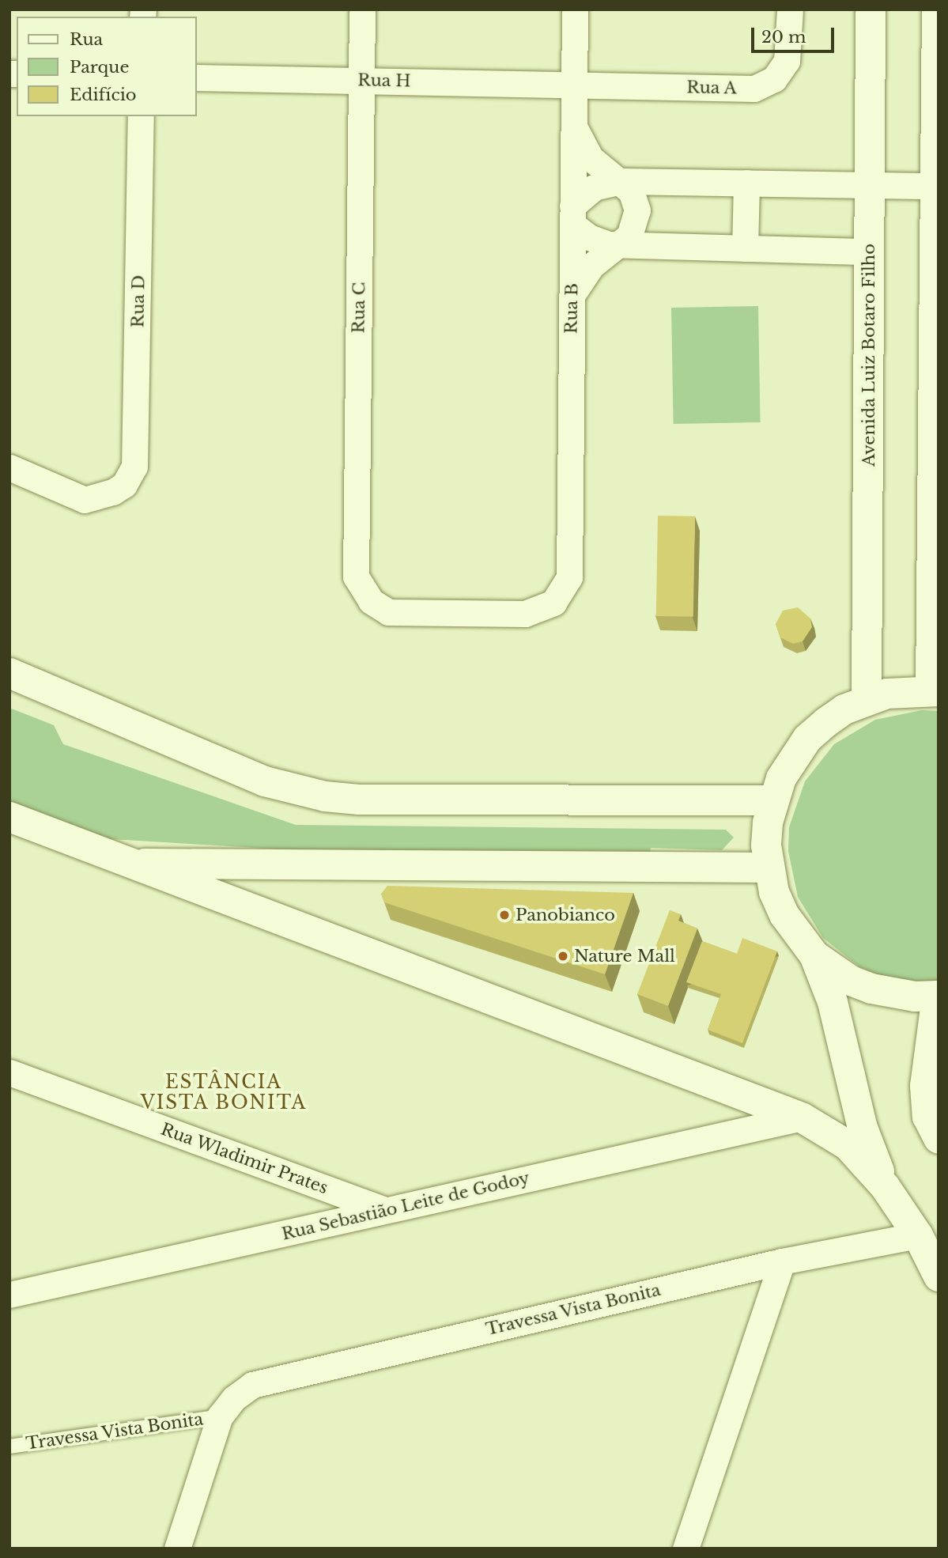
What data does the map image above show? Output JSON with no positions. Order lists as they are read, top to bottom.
{
  "streets": {
    "main road": ["Avenida Luiz Botaro Filho"],
    "street": [
      "Rua H",
      "Rua A",
      "Rua D",
      "Rua C",
      "Rua B",
      "Rua Wladimir Prates",
      "Rua Sebastião Leite de Godoy",
      "Travessa Vista Bonita"
    ]
  },
  "crossings": [
    ["Rua H", "Rua A"],
    ["Rua H", "Rua C"],
    ["Rua H", "Rua B"],
    ["Rua A", "Rua B"],
    ["Rua C", "Rua B"],
    ["Rua Wladimir Prates", "Rua Sebastião Leite de Godoy"]
  ],
  "districts": ["ESTÂNCIA VISTA BONITA"],
  "places": ["Panobianco", "Nature Mall"],
  "legend": ["Rua", "Parque", "Edifício"],
  "scale_bar": "20 m"
}
